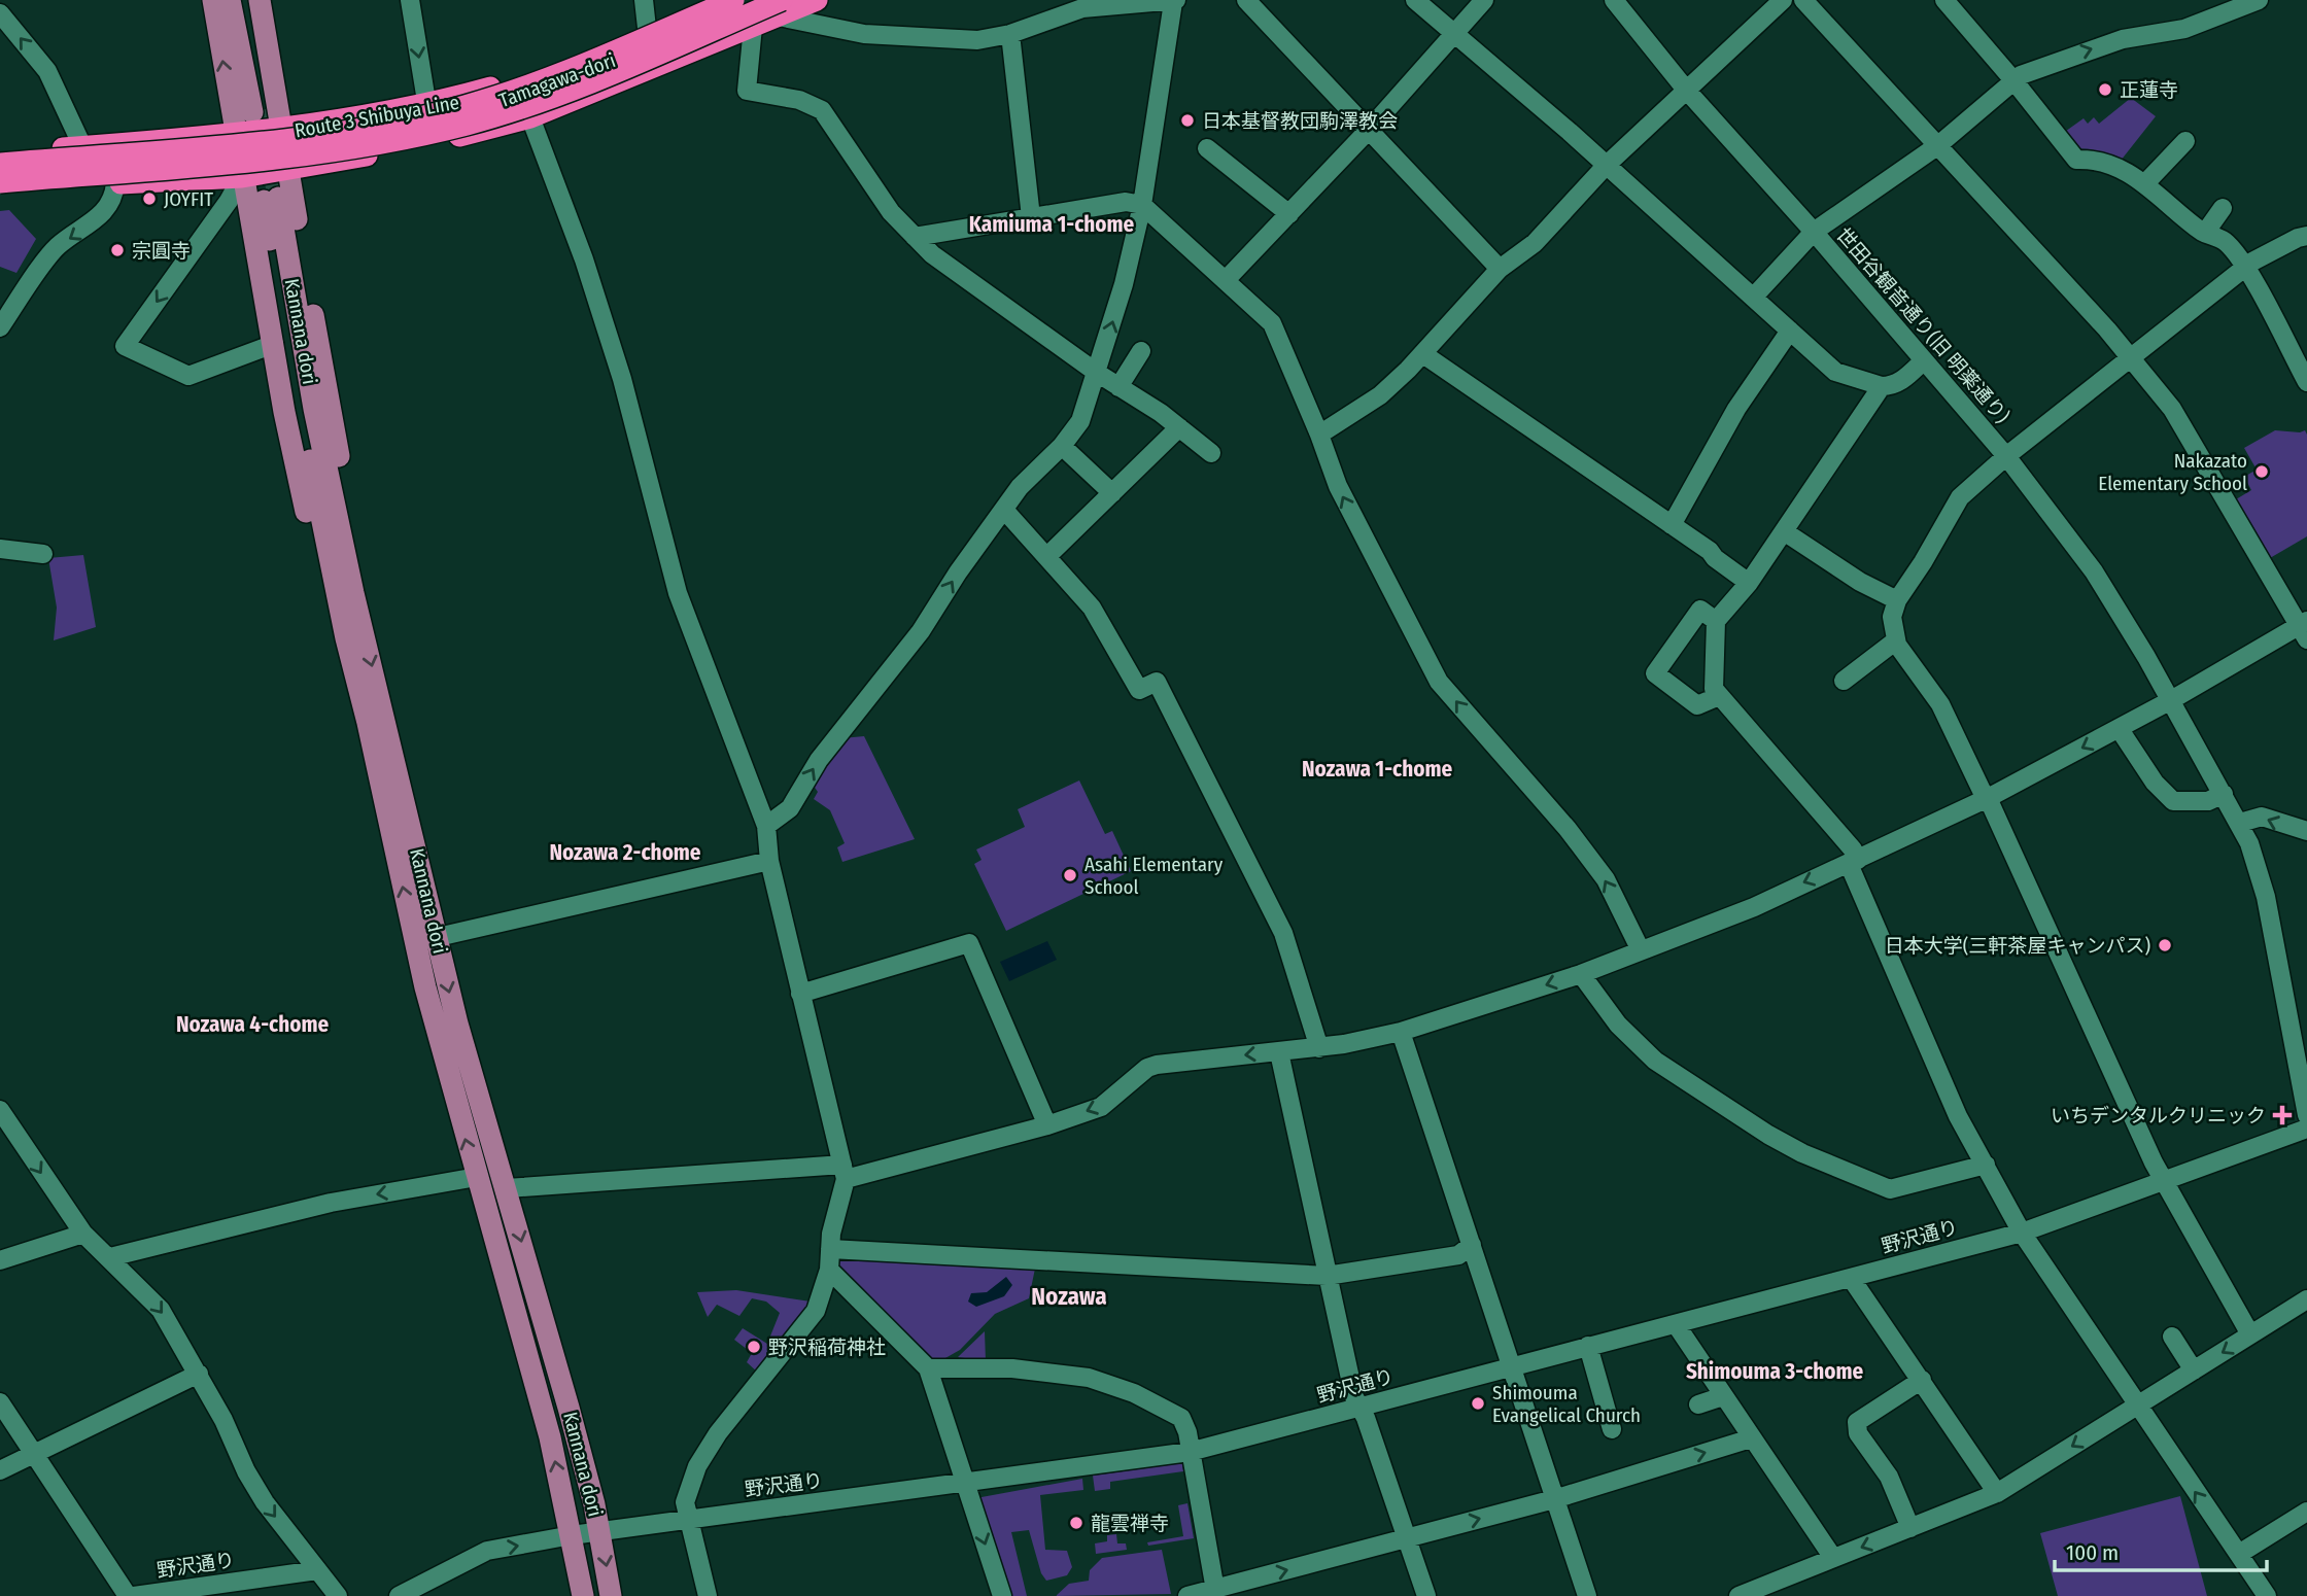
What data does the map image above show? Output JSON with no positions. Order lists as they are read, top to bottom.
{
  "streets": {
    "highway": ["Tamagawa-dori", "Route 3 Shibuya Line"],
    "main road": ["Kannana dori"],
    "street": ["世田谷観音通り(旧 明薬通り)", "野沢通り"]
  },
  "crossings": [
    ["Tamagawa-dori", "Route 3 Shibuya Line"],
    ["Kannana dori", "野沢通り"]
  ],
  "districts": [
    "Kamiuma 1-chome",
    "Nozawa 1-chome",
    "Nozawa 2-chome",
    "Nozawa 4-chome",
    "Nozawa",
    "Shimouma 3-chome"
  ],
  "places": {
    "other": [
      "正蓮寺",
      "日本基督教団駒澤教会",
      "JOYFIT",
      "宗圓寺",
      "Nakazato Elementary School",
      "Asahi Elementary School",
      "日本大学(三軒茶屋キャンパス)",
      "野沢稲荷神社",
      "Shimouma Evangelical Church",
      "龍雲禅寺"
    ],
    "health": ["いちデンタルクリニック"]
  },
  "scale_bar": "100 m"
}
